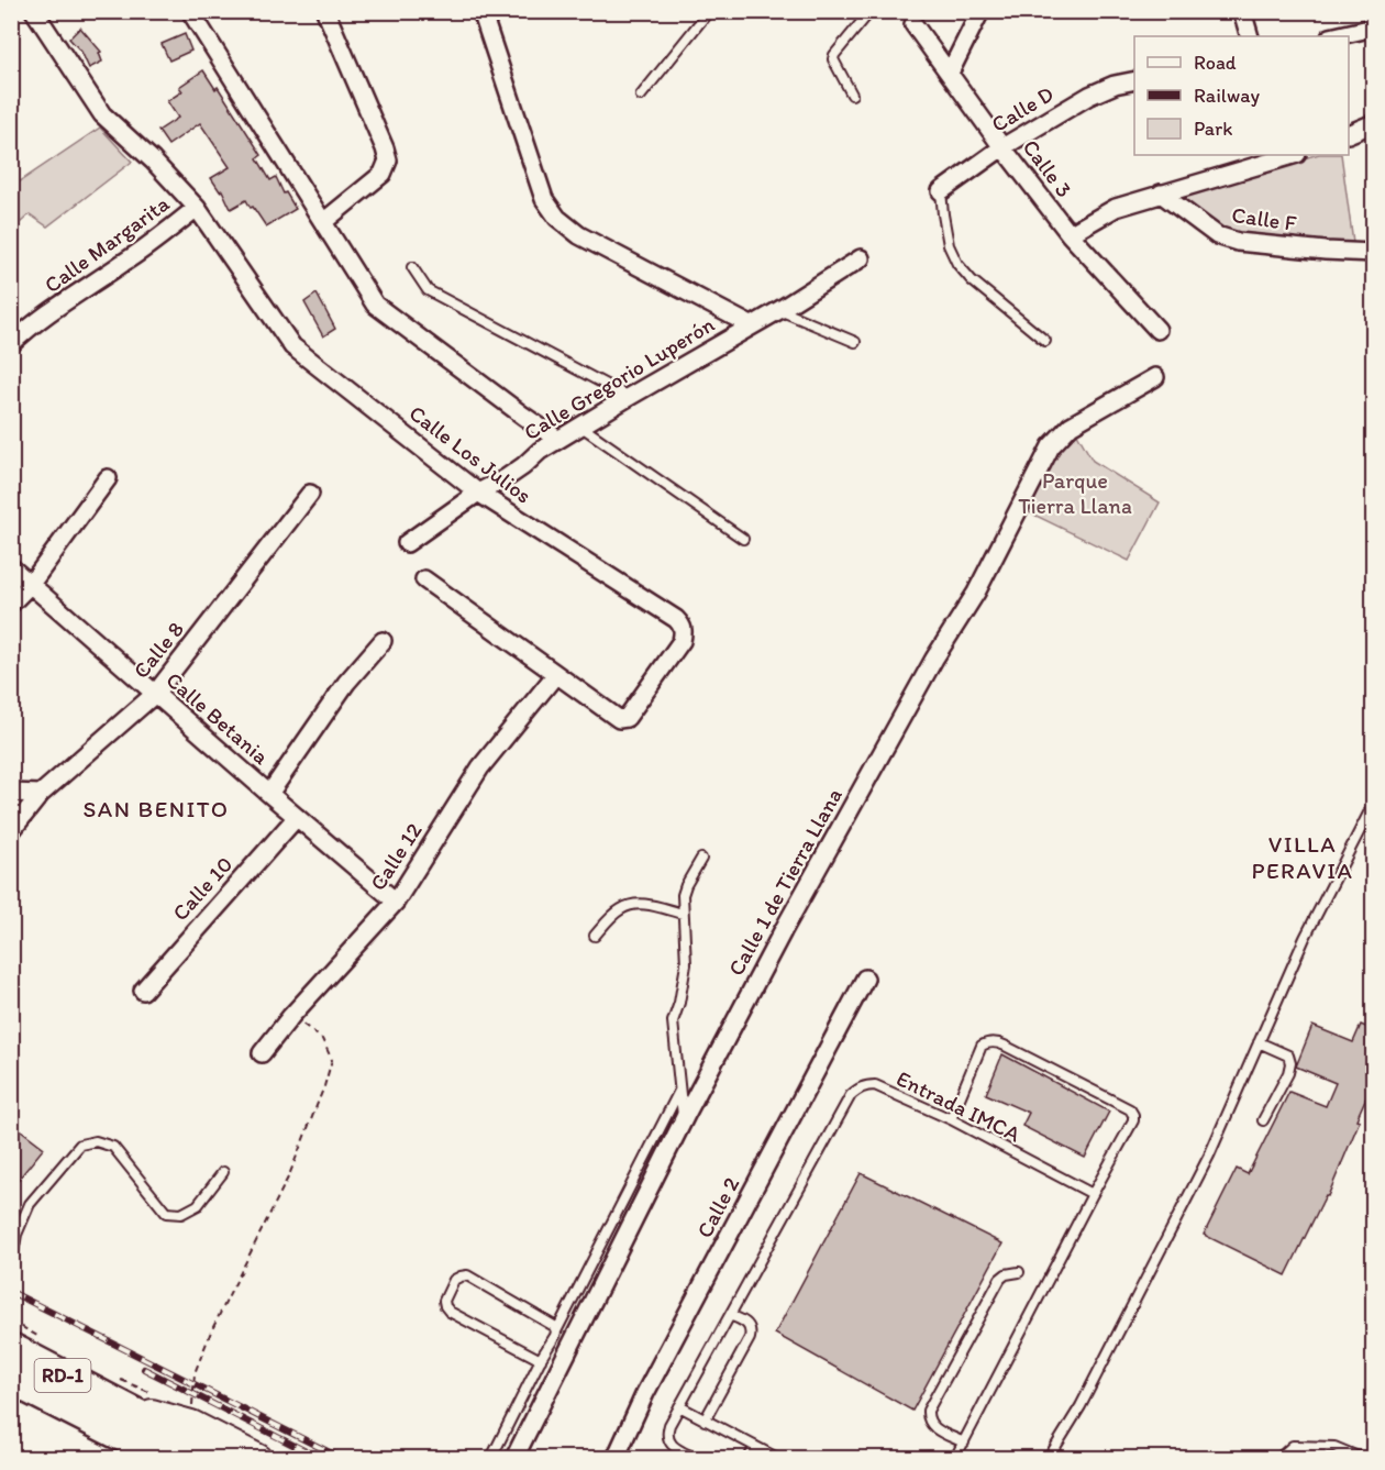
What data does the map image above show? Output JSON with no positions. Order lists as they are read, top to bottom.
{
  "streets": {
    "highway": ["RD-1"],
    "street": [
      "Calle D",
      "Calle 3",
      "Calle F",
      "Calle Margarita",
      "Calle Gregorio Luperón",
      "Calle Los Julios",
      "Calle 8",
      "Calle Betania",
      "Calle 12",
      "Calle 1 de Tierra Llana",
      "Calle 10",
      "Calle 2"
    ],
    "lane": ["Entrada IMCA"]
  },
  "crossings": [
    ["Calle D", "Calle 3"],
    ["Calle Margarita", "Calle Los Julios"],
    ["Calle Gregorio Luperón", "Calle Los Julios"],
    ["Calle Los Julios", "Calle 12"],
    ["Calle 8", "Calle Betania"],
    ["Calle Betania", "Calle 12"],
    ["Calle Betania", "Calle 10"]
  ],
  "districts": ["SAN BENITO", "VILLA PERAVIA"],
  "parks": ["Parque Tierra Llana"],
  "legend": ["Road", "Railway", "Park"]
}
